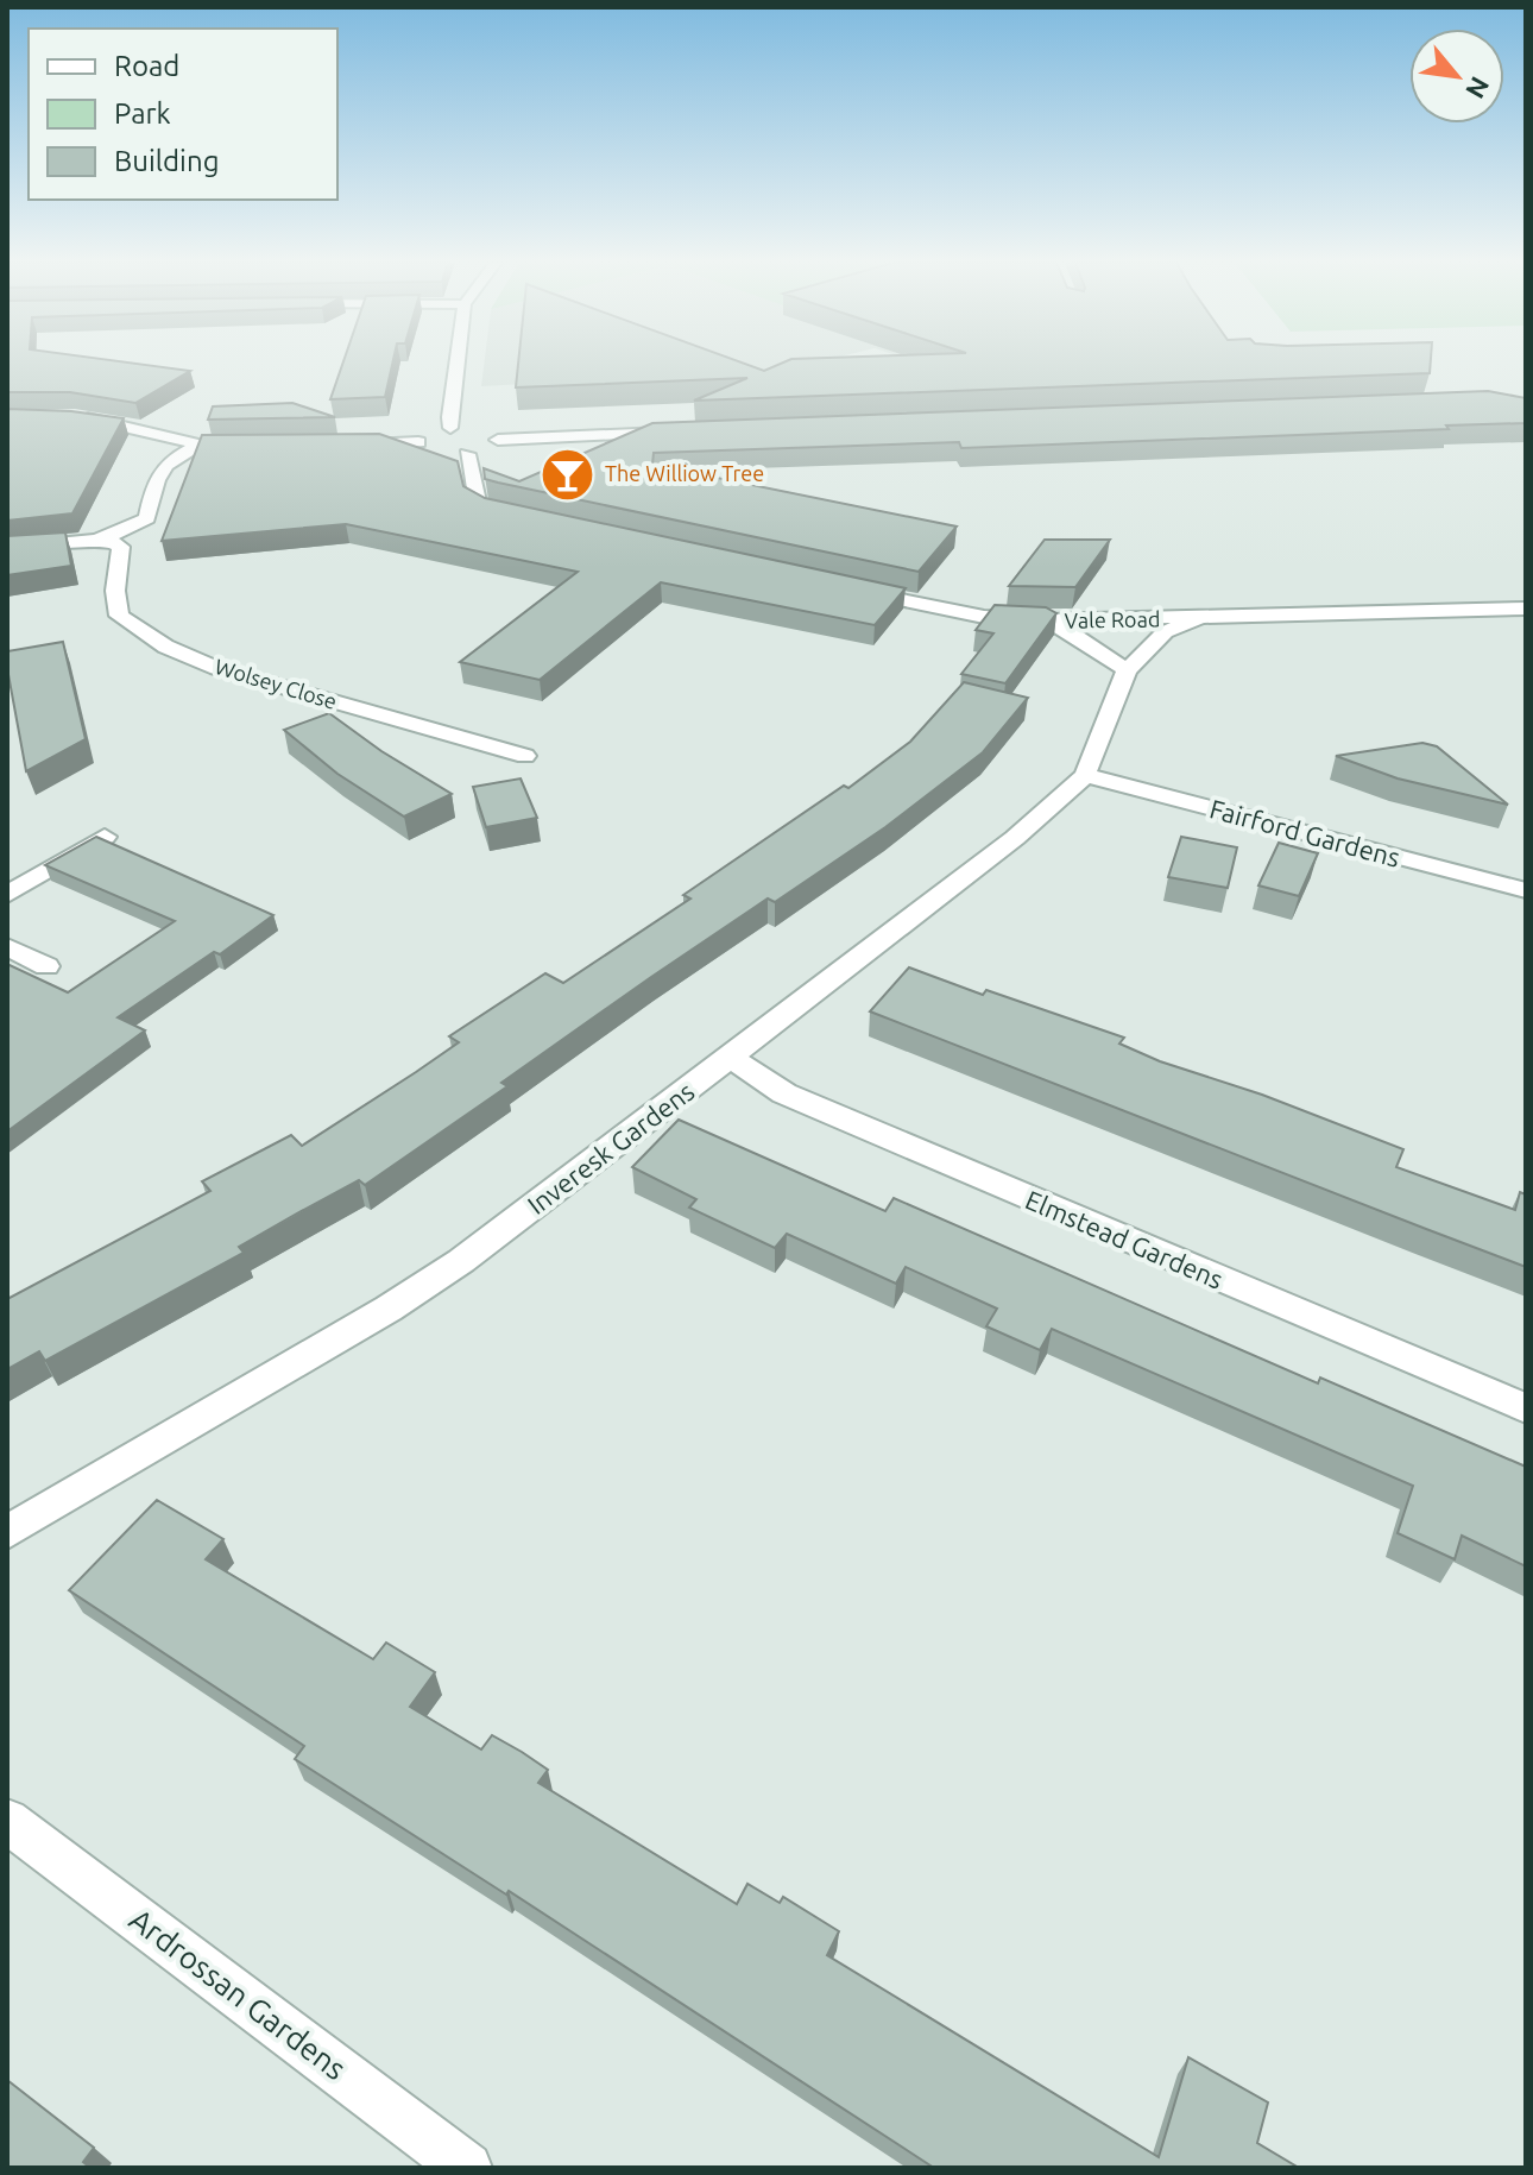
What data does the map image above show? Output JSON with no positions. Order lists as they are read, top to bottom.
{
  "streets": {
    "street": [
      "Vale Road",
      "Wolsey Close",
      "Fairford Gardens",
      "Inveresk Gardens",
      "Elmstead Gardens",
      "Ardrossan Gardens"
    ]
  },
  "crossings": [
    ["Vale Road", "Inveresk Gardens"],
    ["Fairford Gardens", "Inveresk Gardens"],
    ["Inveresk Gardens", "Elmstead Gardens"]
  ],
  "places": {
    "bar": ["The Williow Tree"]
  },
  "legend": ["Road", "Park", "Building"],
  "north": "bottom right"
}
